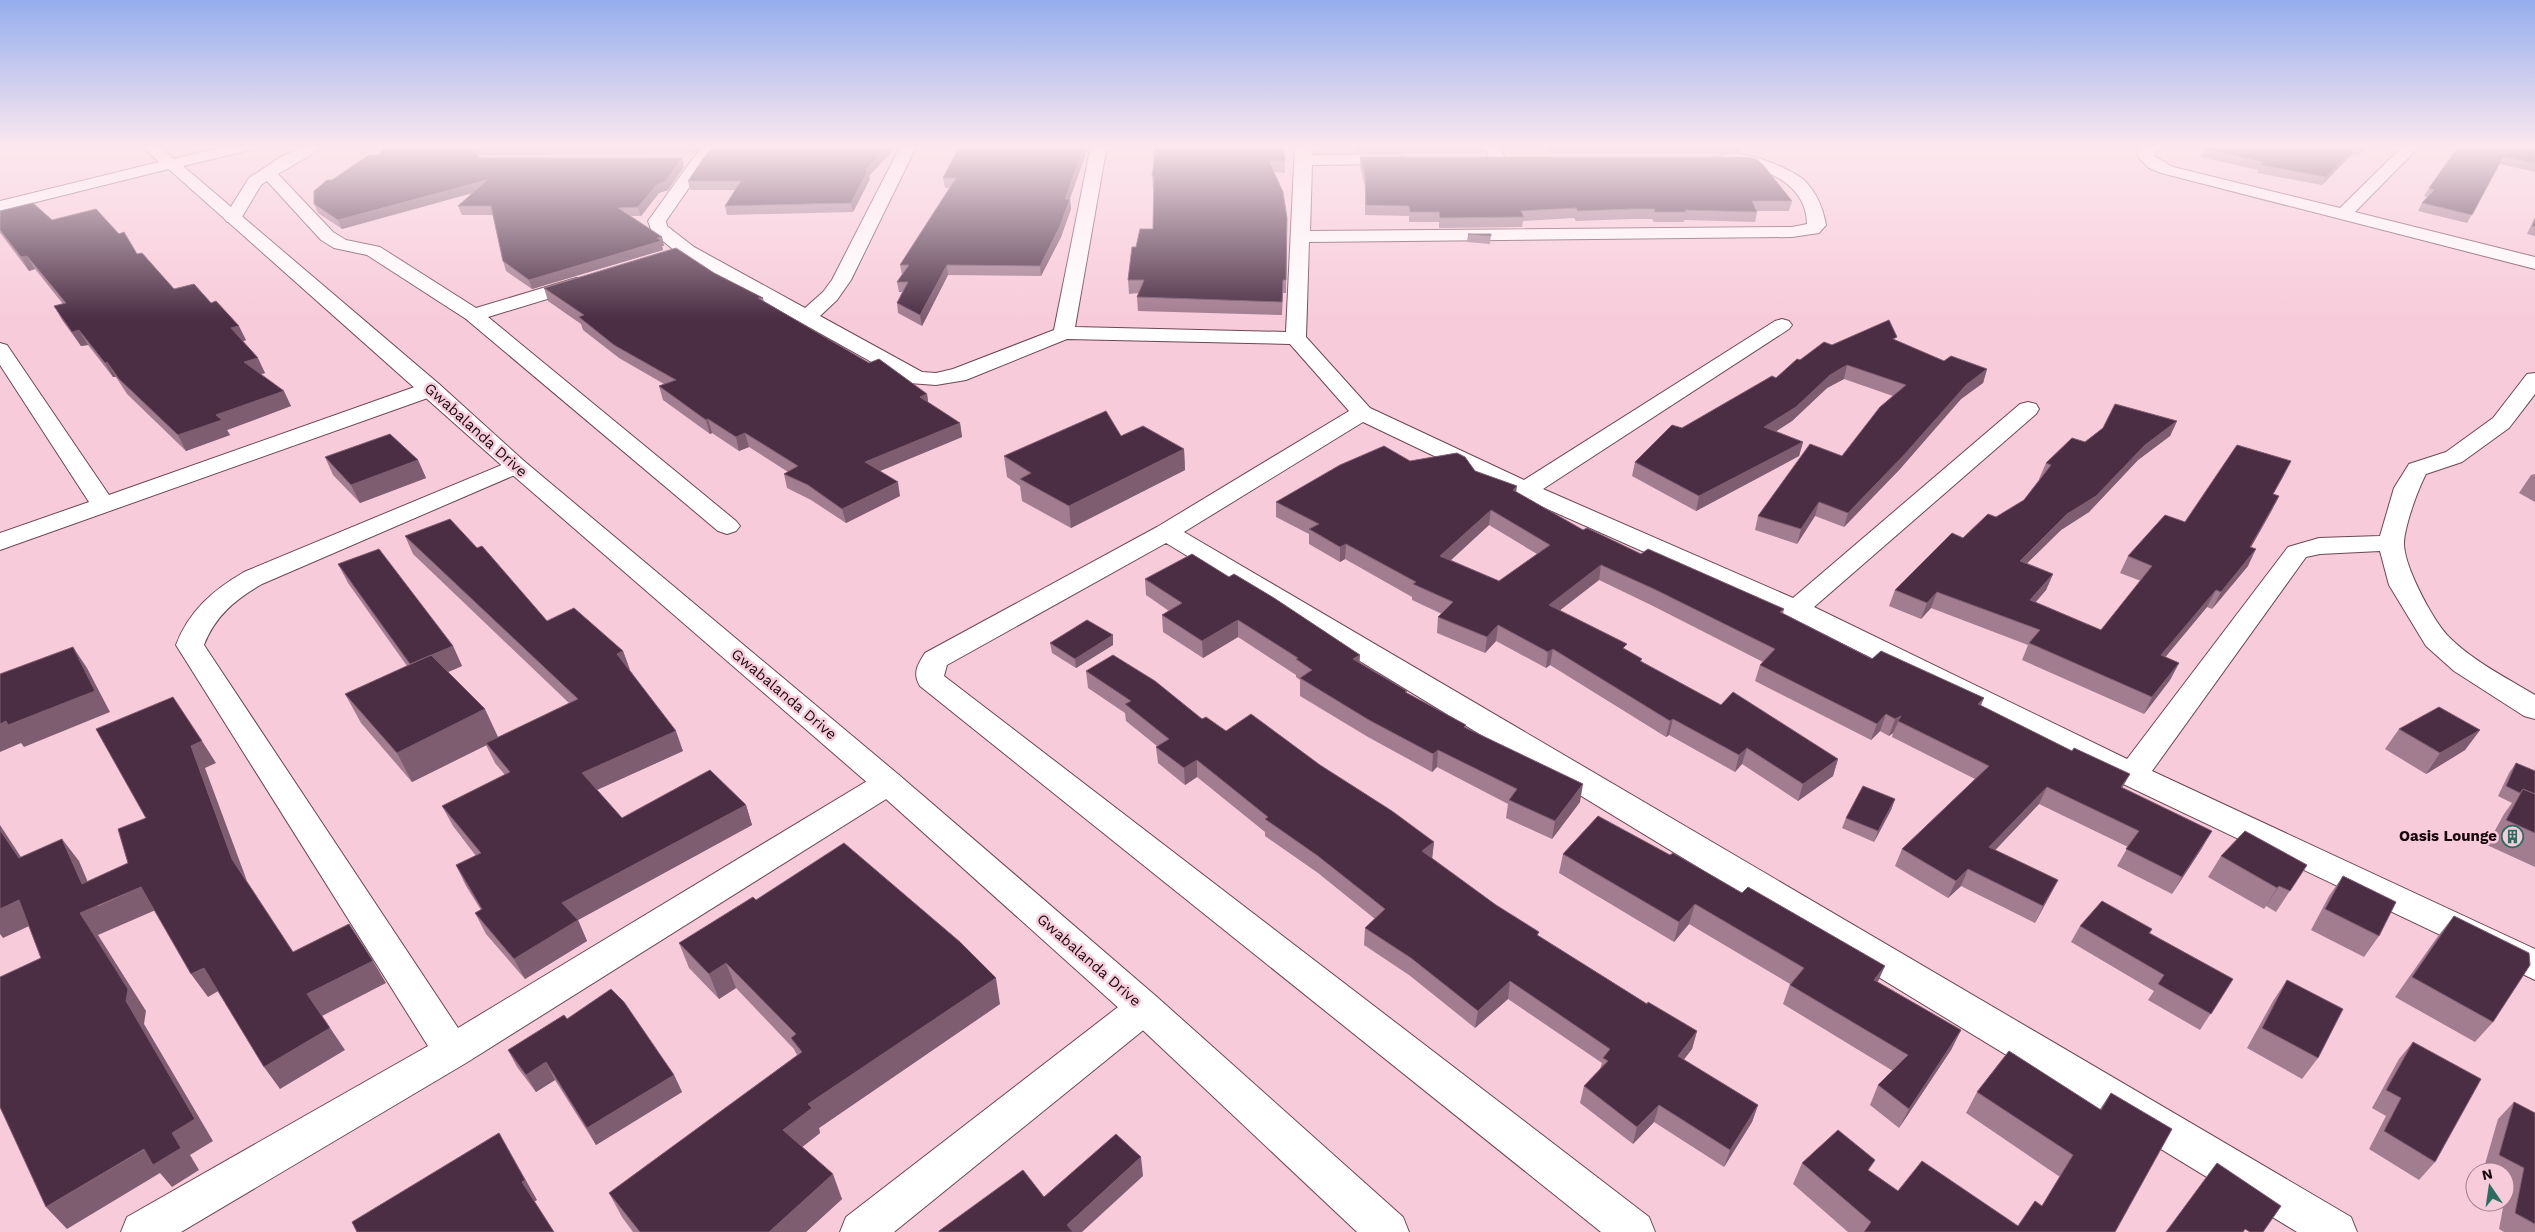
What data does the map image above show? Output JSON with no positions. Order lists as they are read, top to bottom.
{
  "streets": {
    "street": ["Gwabalanda Drive"]
  },
  "places": {
    "building": ["Oasis Lounge"]
  },
  "north": "top"
}
